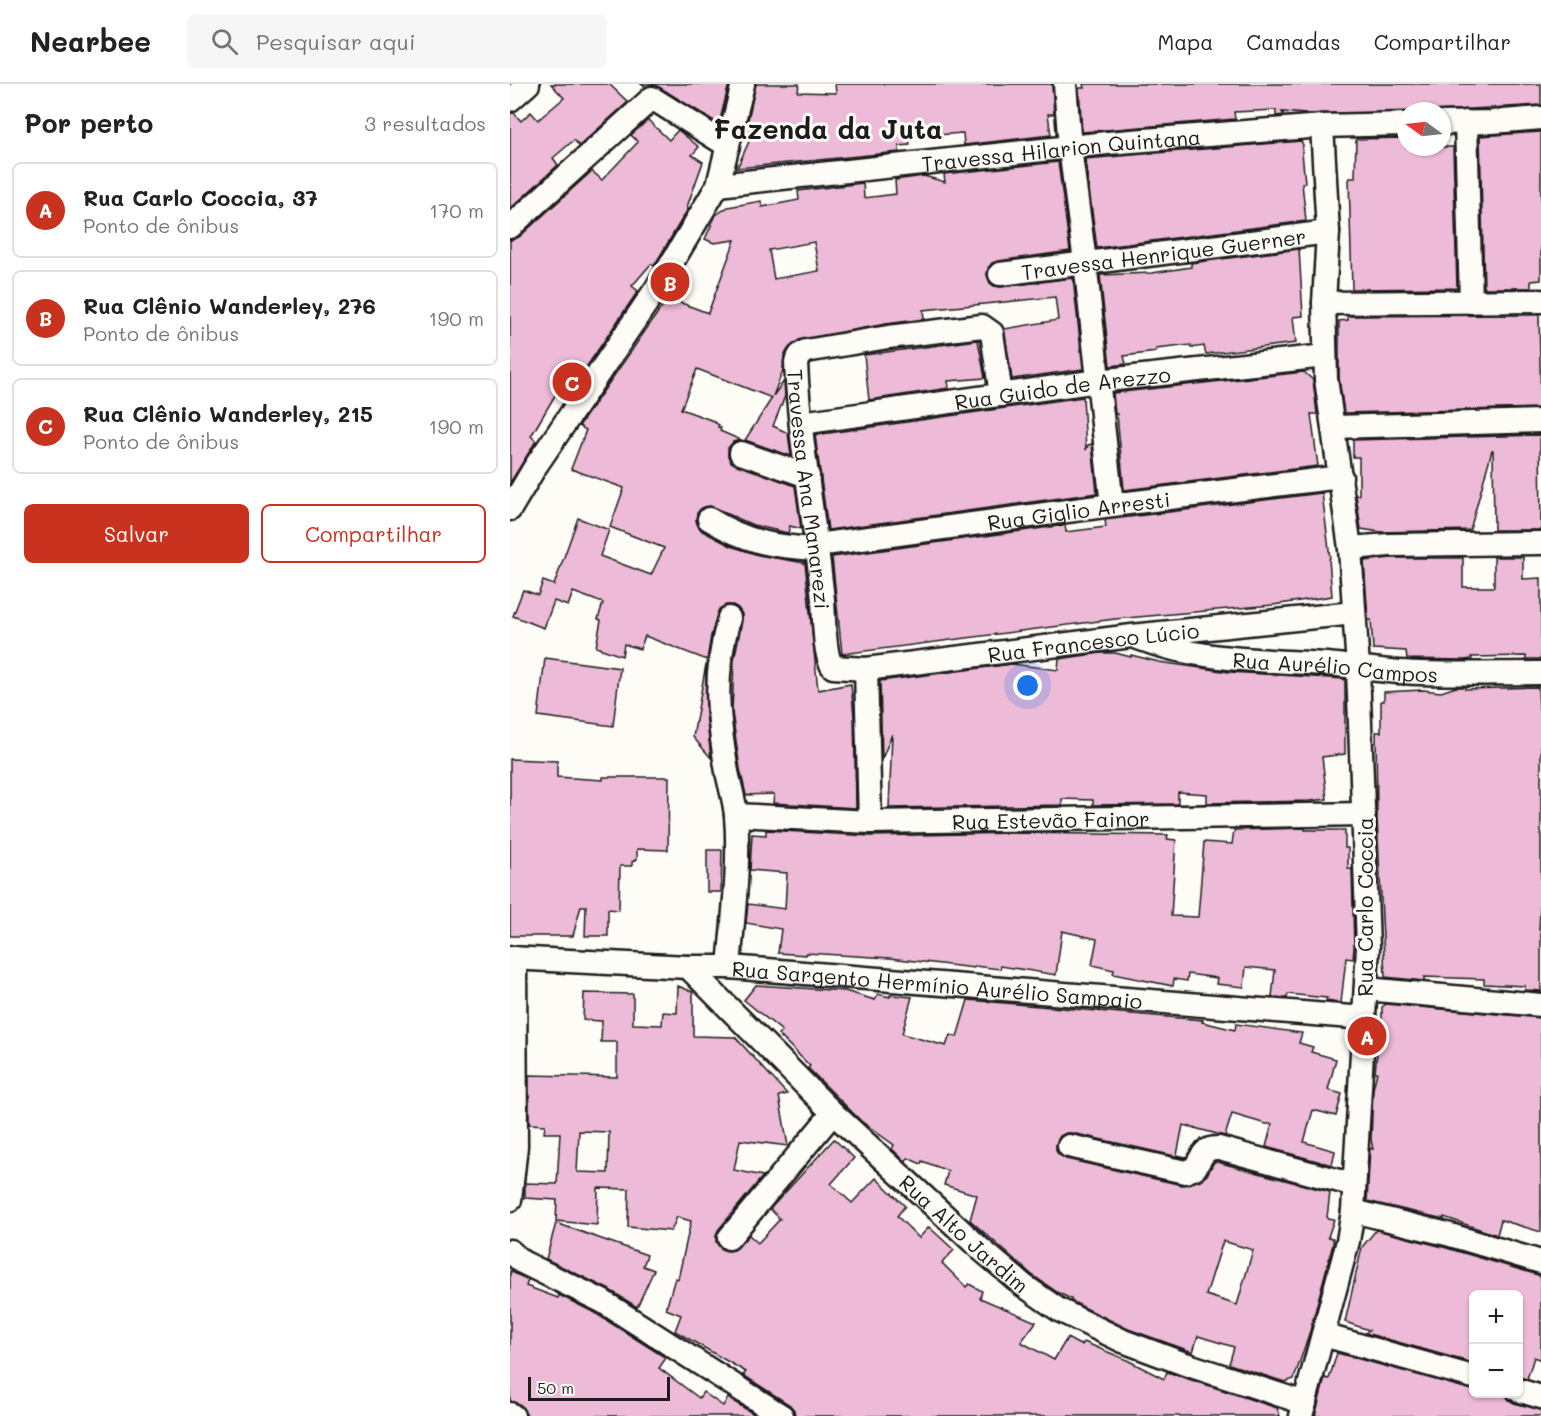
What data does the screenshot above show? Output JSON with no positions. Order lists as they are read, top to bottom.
{
  "streets": {
    "street": [
      "Travessa Hilarion Quintana",
      "Travessa Henrique Guerner",
      "Rua Guido de Arezzo",
      "Travessa Ana Manarezi",
      "Rua Giglio Arresti",
      "Rua Francesco Lúcio",
      "Rua Aurélio Campos",
      "Rua Estevão Fainor",
      "Rua Carlo Coccia",
      "Rua Sargento Hermínio Aurélio Sampaio",
      "Rua Alto Jardim"
    ]
  },
  "crossings": [
    ["Travessa Hilarion Quintana", "Rua Carlo Coccia"],
    ["Travessa Henrique Guerner", "Rua Carlo Coccia"],
    ["Rua Guido de Arezzo", "Travessa Ana Manarezi"],
    ["Rua Guido de Arezzo", "Rua Carlo Coccia"],
    ["Travessa Ana Manarezi", "Rua Giglio Arresti"],
    ["Travessa Ana Manarezi", "Rua Francesco Lúcio"],
    ["Rua Giglio Arresti", "Rua Carlo Coccia"],
    ["Rua Francesco Lúcio", "Rua Aurélio Campos"],
    ["Rua Francesco Lúcio", "Rua Carlo Coccia"],
    ["Rua Aurélio Campos", "Rua Carlo Coccia"],
    ["Rua Estevão Fainor", "Rua Carlo Coccia"],
    ["Rua Carlo Coccia", "Rua Sargento Hermínio Aurélio Sampaio"],
    ["Rua Carlo Coccia", "Rua Alto Jardim"],
    ["Rua Sargento Hermínio Aurélio Sampaio", "Rua Alto Jardim"]
  ],
  "districts": ["Fazenda da Juta"],
  "scale_bar": "50 m",
  "north": "left",
  "page": {
    "header": "Nearbee",
    "search": "Pesquisar aqui",
    "nav": ["Mapa", "Camadas", "Compartilhar"],
    "heading": ["Por perto", "3 resultados"],
    "list": [
      {
        "mark": "A",
        "name": "Rua Carlo Coccia, 37",
        "note": "Ponto de ônibus",
        "value": "170 m"
      },
      {
        "mark": "B",
        "name": "Rua Clênio Wanderley, 276",
        "note": "Ponto de ônibus",
        "value": "190 m"
      },
      {
        "mark": "C",
        "name": "Rua Clênio Wanderley, 215",
        "note": "Ponto de ônibus",
        "value": "190 m"
      }
    ],
    "pins": ["B", "C", "A"],
    "buttons": ["Salvar", "Compartilhar"],
    "map_buttons": ["+", "−"],
    "scale": "50 m"
  }
}
